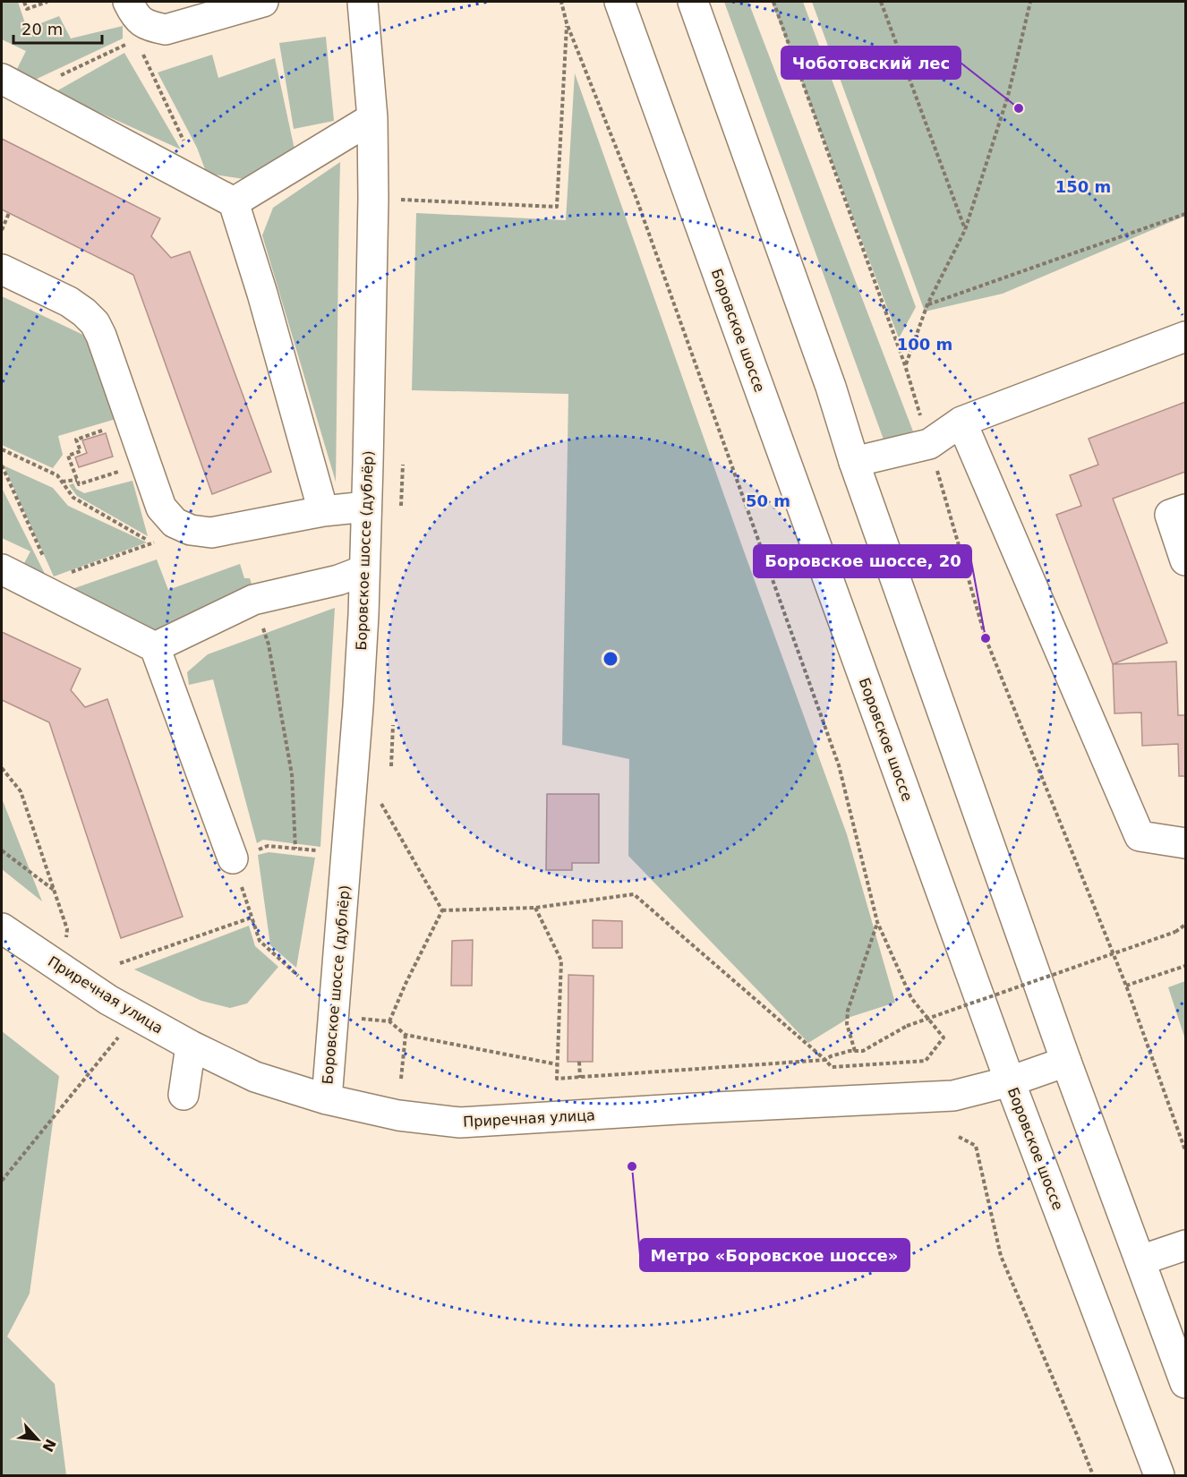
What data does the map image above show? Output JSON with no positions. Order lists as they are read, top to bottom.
{
  "streets": {
    "main road": ["Боровское шоссе", "Боровское шоссе (дублёр)", "Приречная улица"]
  },
  "crossings": [
    ["Боровское шоссе", "Приречная улица"],
    ["Боровское шоссе (дублёр)", "Приречная улица"]
  ],
  "places": ["Чоботовский лес", "Боровское шоссе, 20", "Метро «Боровское шоссе»"],
  "scale_bar": "20 m",
  "north": "bottom right",
  "rings": ["150 m", "100 m", "50 m"]
}
